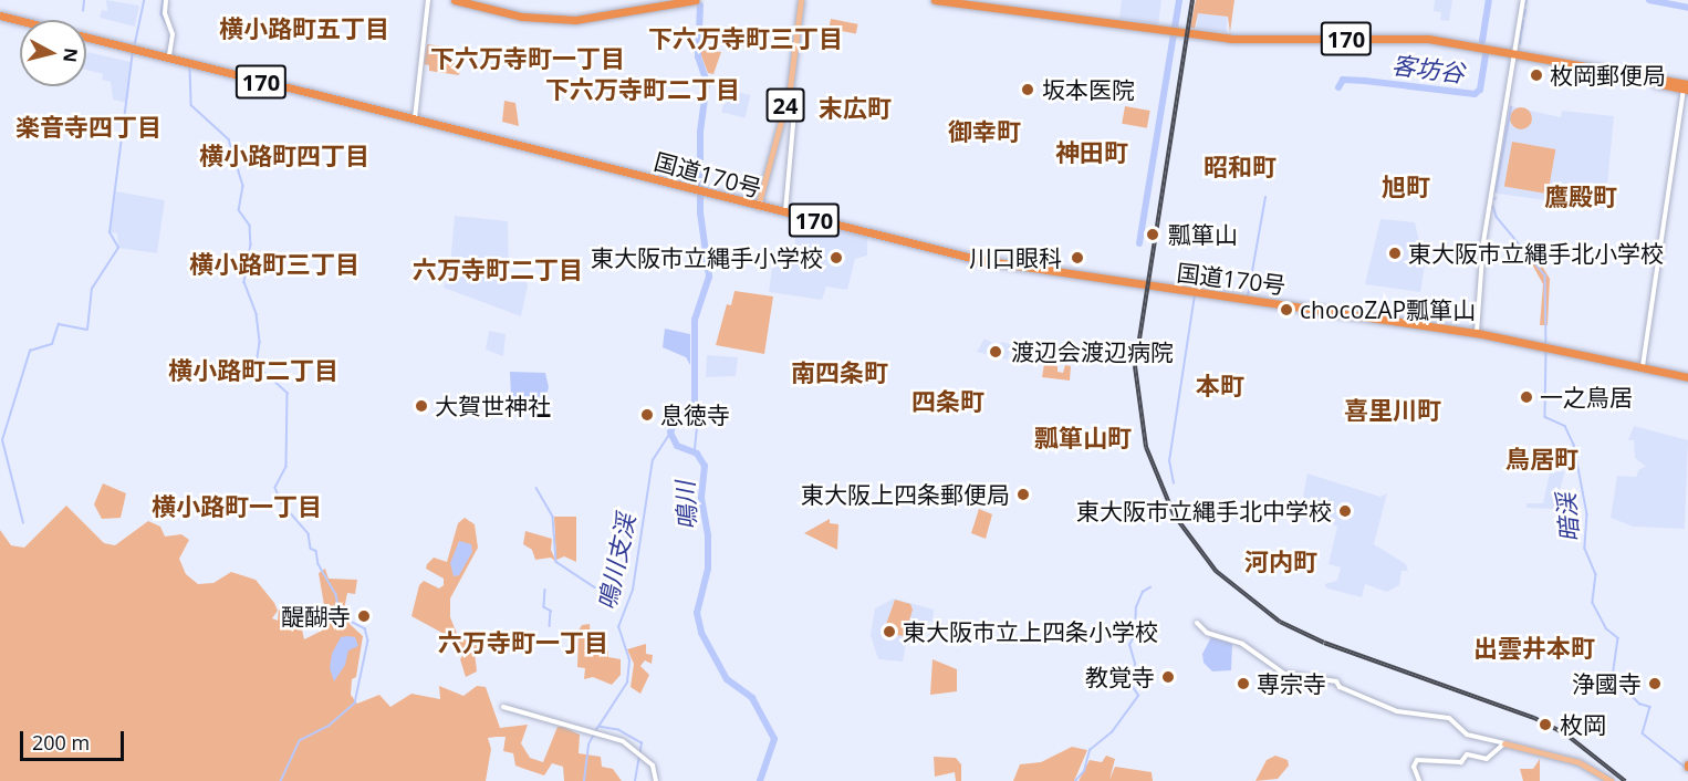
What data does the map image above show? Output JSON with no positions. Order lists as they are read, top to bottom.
{
  "streets": {
    "highway": ["170", "国道170号"],
    "main road": ["24"]
  },
  "crossings": [
    ["24", "国道170号"]
  ],
  "districts": [
    "横小路町五丁目",
    "下六万寺町三丁目",
    "下六万寺町一丁目",
    "下六万寺町二丁目",
    "末広町",
    "楽音寺四丁目",
    "御幸町",
    "神田町",
    "横小路町四丁目",
    "昭和町",
    "旭町",
    "鷹殿町",
    "横小路町三丁目",
    "六万寺町二丁目",
    "横小路町二丁目",
    "南四条町",
    "本町",
    "四条町",
    "喜里川町",
    "瓢箪山町",
    "鳥居町",
    "横小路町一丁目",
    "河内町",
    "六万寺町一丁目",
    "出雲井本町"
  ],
  "water": [
    "客坊谷",
    "鳴川",
    "暗渓",
    "鳴川支渓"
  ],
  "places": [
    "枚岡郵便局",
    "坂本医院",
    "瓢箪山",
    "東大阪市立縄手北小学校",
    "東大阪市立縄手小学校",
    "川口眼科",
    "chocoZAP瓢箪山",
    "渡辺会渡辺病院",
    "一之鳥居",
    "大賀世神社",
    "息徳寺",
    "東大阪上四条郵便局",
    "東大阪市立縄手北中学校",
    "醍醐寺",
    "東大阪市立上四条小学校",
    "教覚寺",
    "専宗寺",
    "浄國寺",
    "枚岡"
  ],
  "scale_bar": "200 m",
  "north": "right"
}
